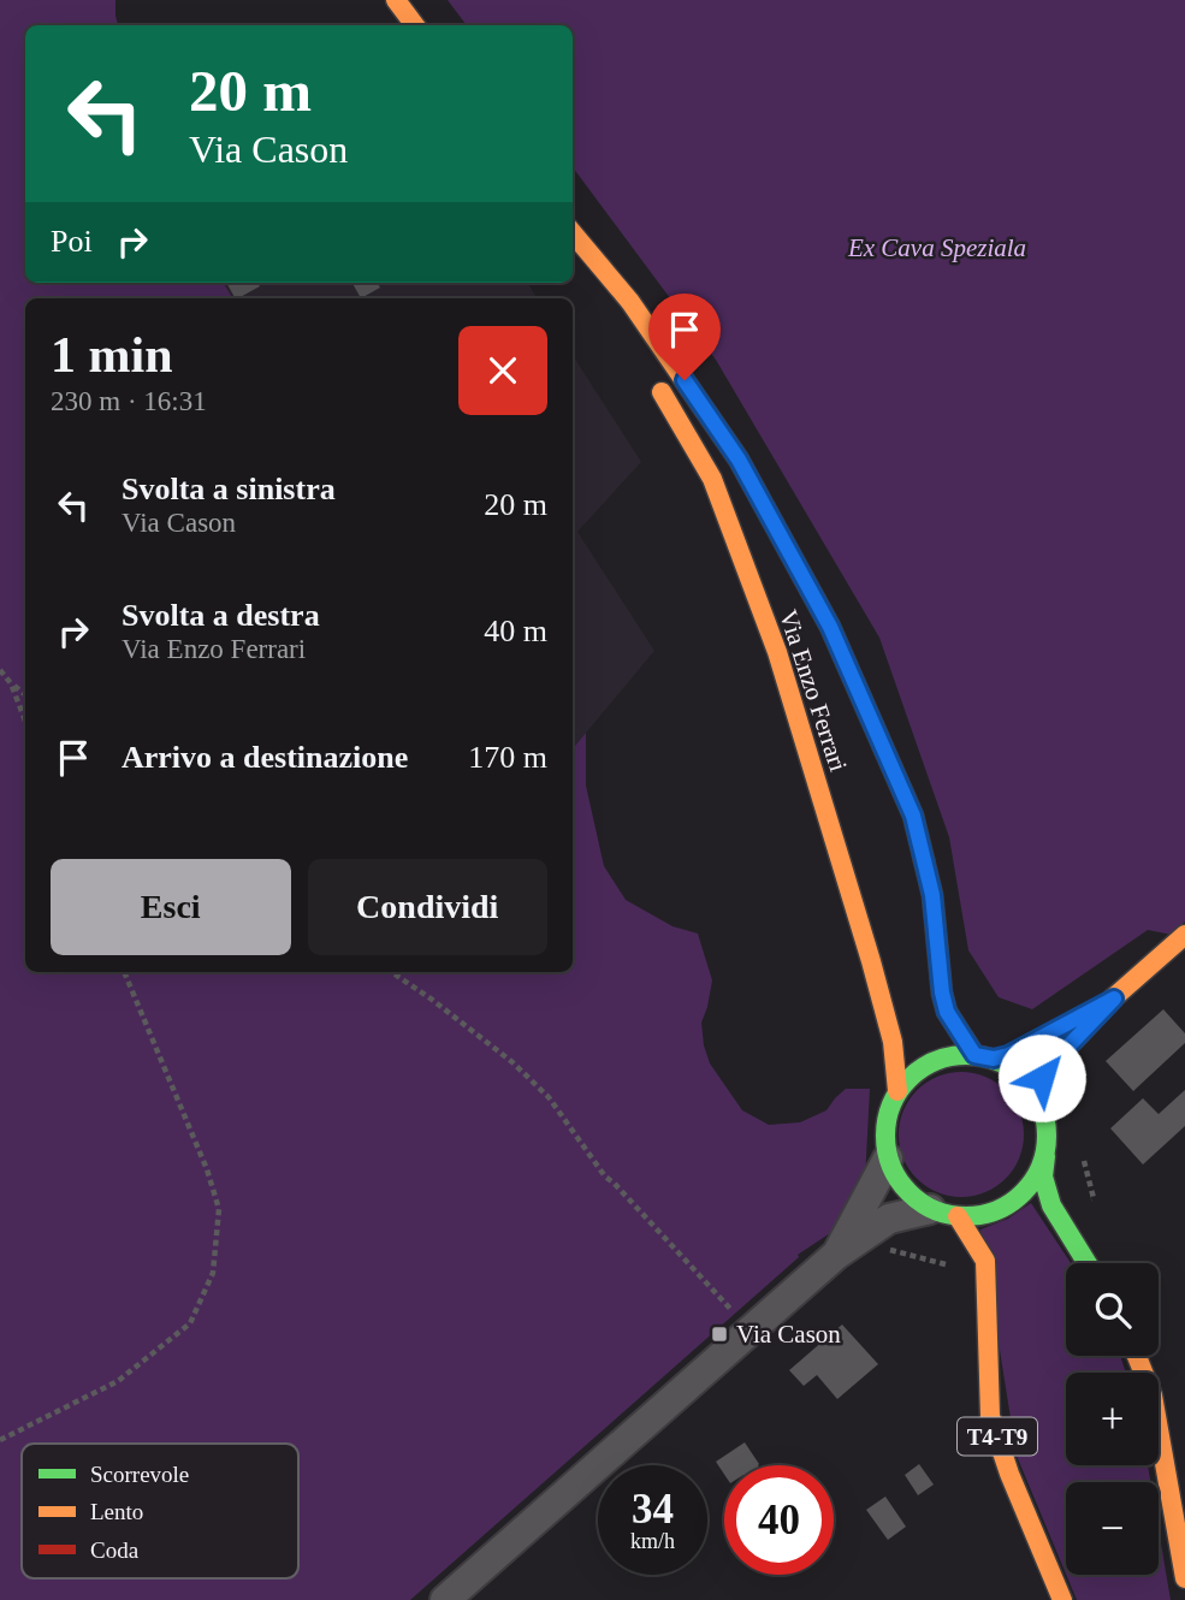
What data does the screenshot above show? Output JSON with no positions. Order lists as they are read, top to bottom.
{
  "streets": {
    "main road": ["Via Enzo Ferrari", "T4-T9"]
  },
  "crossings": [
    ["Via Enzo Ferrari", "T4-T9"]
  ],
  "parks": ["Ex Cava Speziala"],
  "places": {
    "transit": ["Via Cason"]
  },
  "legend": ["Scorrevole", "Lento", "Coda"],
  "page": {
    "turn": ["20 m", "Via Cason"],
    "then": "Poi",
    "heading": ["1 min", "230 m · 16:31"],
    "list": [
      {
        "name": "Svolta a sinistra",
        "note": "Via Cason",
        "value": "20 m"
      },
      {
        "name": "Svolta a destra",
        "note": "Via Enzo Ferrari",
        "value": "40 m"
      },
      {
        "name": "Arrivo a destinazione",
        "value": "170 m"
      }
    ],
    "buttons": ["Esci", "Condividi"],
    "map_buttons": ["+", "−"],
    "speed": "34 km/h",
    "limit": "40"
  }
}
